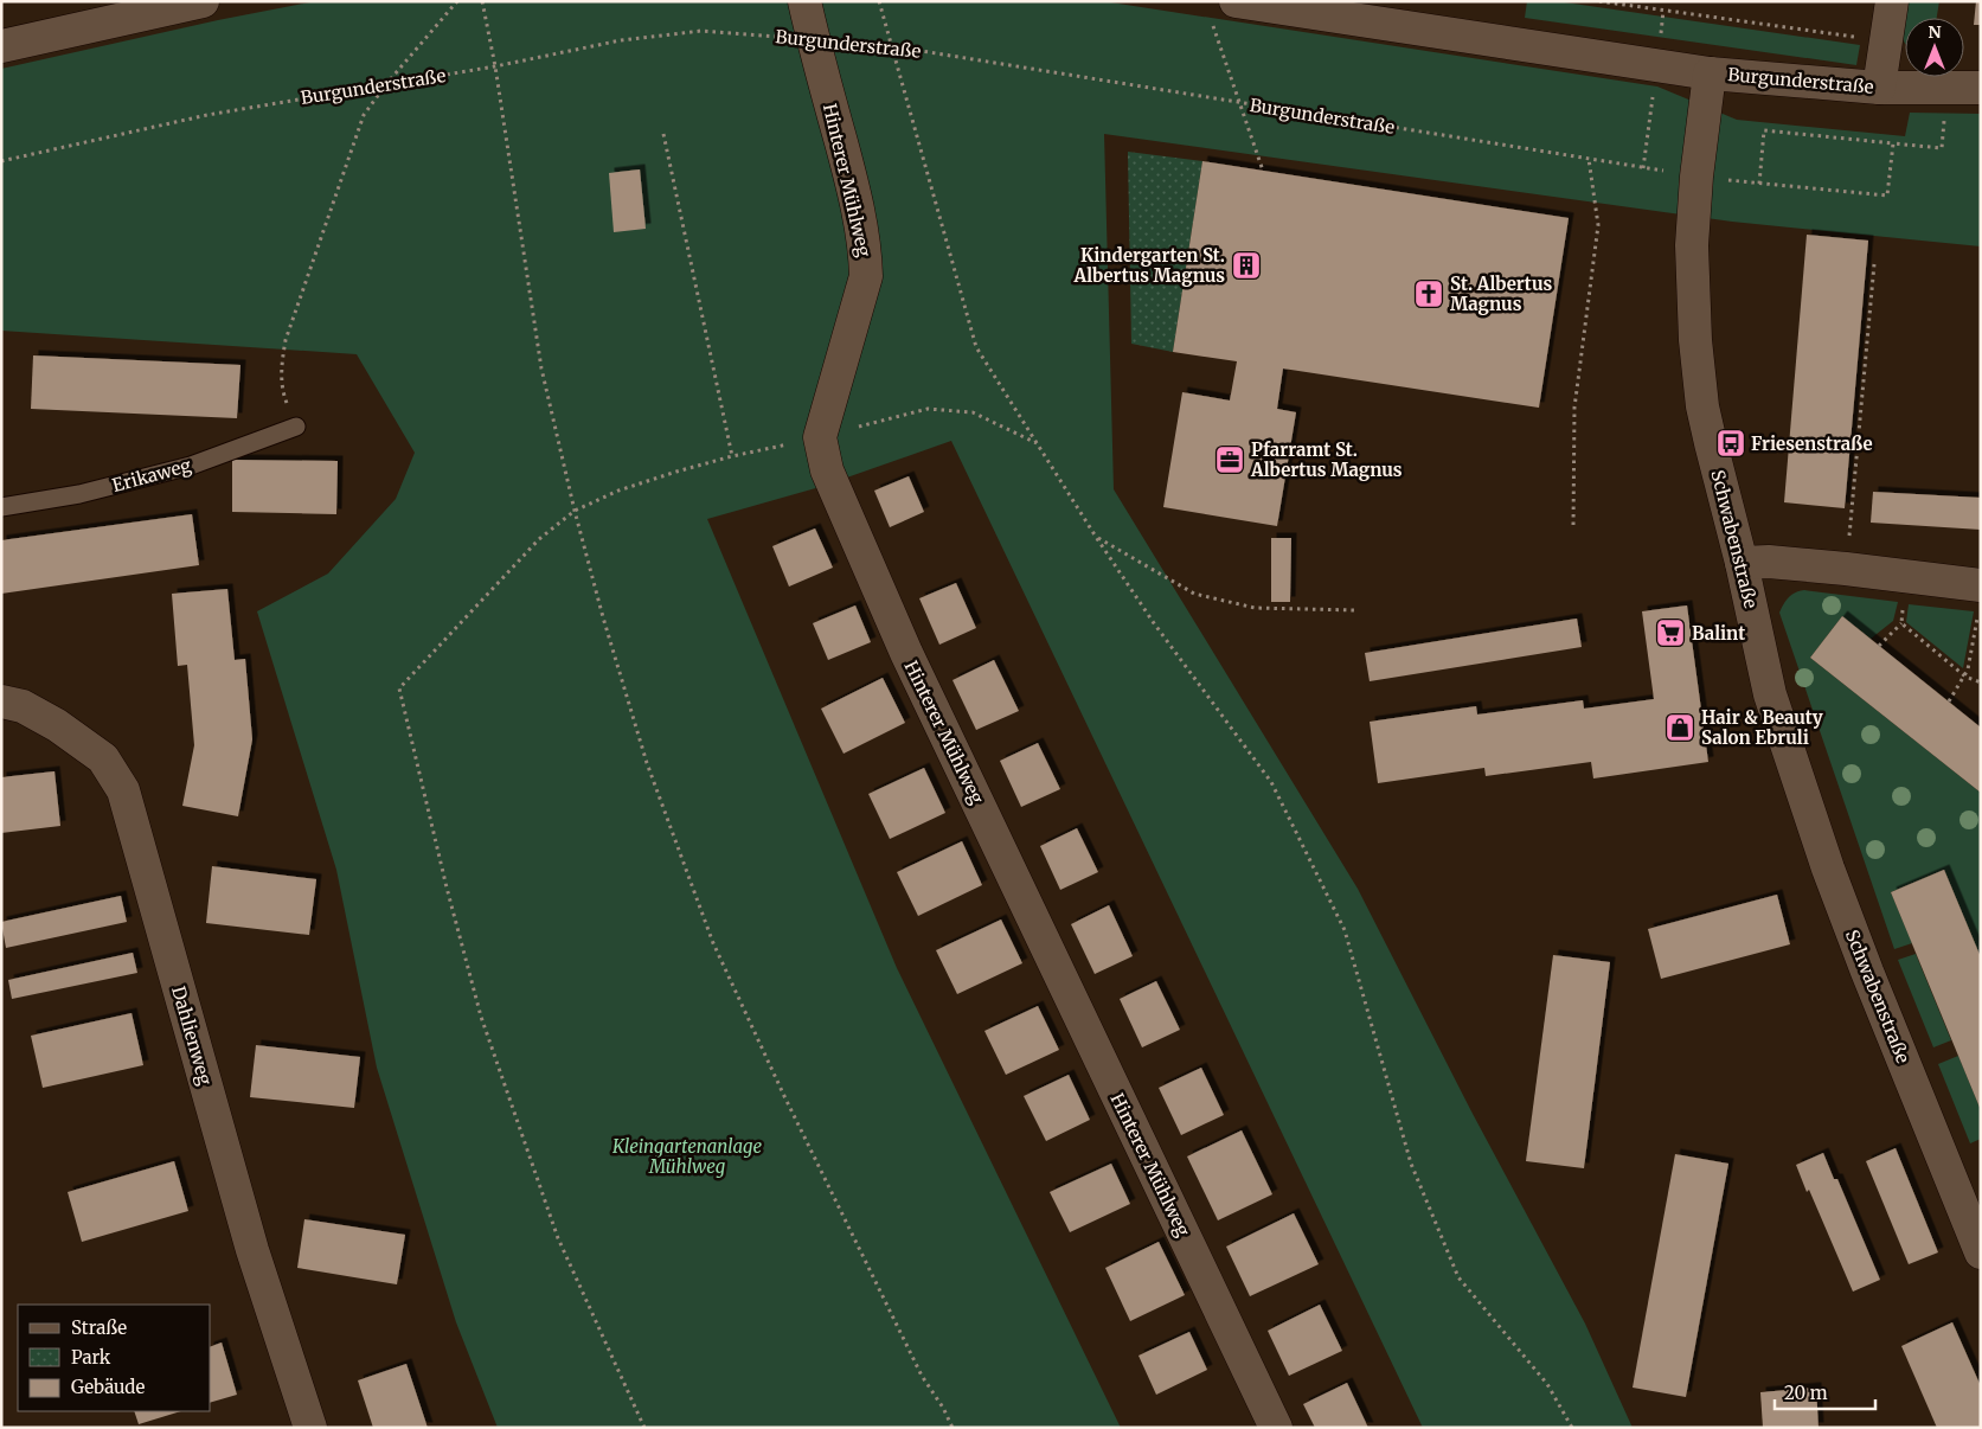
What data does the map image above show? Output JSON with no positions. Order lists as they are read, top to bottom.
{
  "streets": {
    "street": [
      "Burgunderstraße",
      "Hinterer Mühlweg",
      "Schwabenstraße",
      "Dahlienweg"
    ],
    "lane": ["Erikaweg"]
  },
  "crossings": [
    ["Burgunderstraße", "Hinterer Mühlweg"],
    ["Burgunderstraße", "Schwabenstraße"]
  ],
  "parks": ["Kleingartenanlage Mühlweg"],
  "places": {
    "building": ["Kindergarten St. Albertus Magnus"],
    "church": ["St. Albertus Magnus"],
    "bus stop": ["Friesenstraße"],
    "office": ["Pfarramt St. Albertus Magnus"],
    "supermarket": ["Balint"],
    "shop": ["Hair & Beauty Salon Ebruli"]
  },
  "legend": ["Straße", "Park", "Gebäude"],
  "scale_bar": "20 m",
  "north": "top"
}
